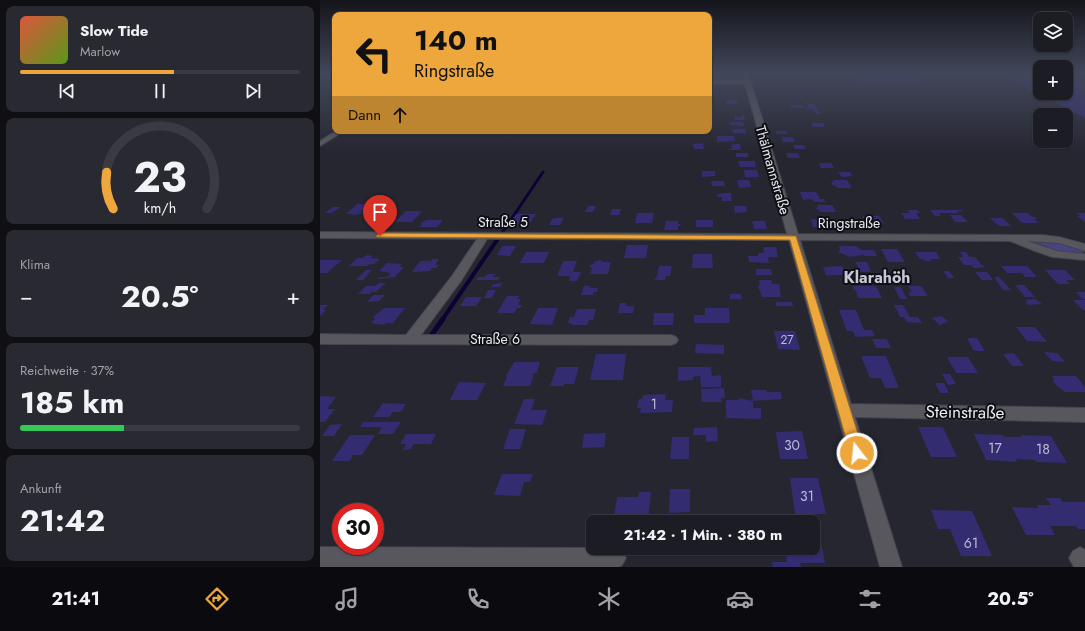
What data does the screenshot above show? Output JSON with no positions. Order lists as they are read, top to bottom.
{
  "streets": {
    "street": [
      "Thälmannstraße",
      "Straße 5",
      "Ringstraße",
      "Straße 6",
      "Steinstraße"
    ]
  },
  "crossings": [
    ["Thälmannstraße", "Ringstraße"],
    ["Thälmannstraße", "Steinstraße"],
    ["Straße 5", "Ringstraße"]
  ],
  "districts": ["Klarahöh"],
  "house_numbers": [
    "27",
    "1",
    "30",
    "17",
    "18",
    "31",
    "61"
  ],
  "page": {
    "map_buttons": ["+", "−"],
    "turn": ["140 m", "Ringstraße"],
    "song": ["Slow Tide", "Marlow"],
    "then": "Dann",
    "tile": [
      "Klima",
      ["Reichweite · 37%", "185 km"],
      ["Ankunft", "21:42"]
    ],
    "heat": ["−", "20.5°", "+"],
    "limit": "30",
    "trip": "21:42 · 1 Min. · 380 m",
    "tabs": ["21:41", "20.5°"],
    "gauge": ["23", "km/h"]
  }
}
